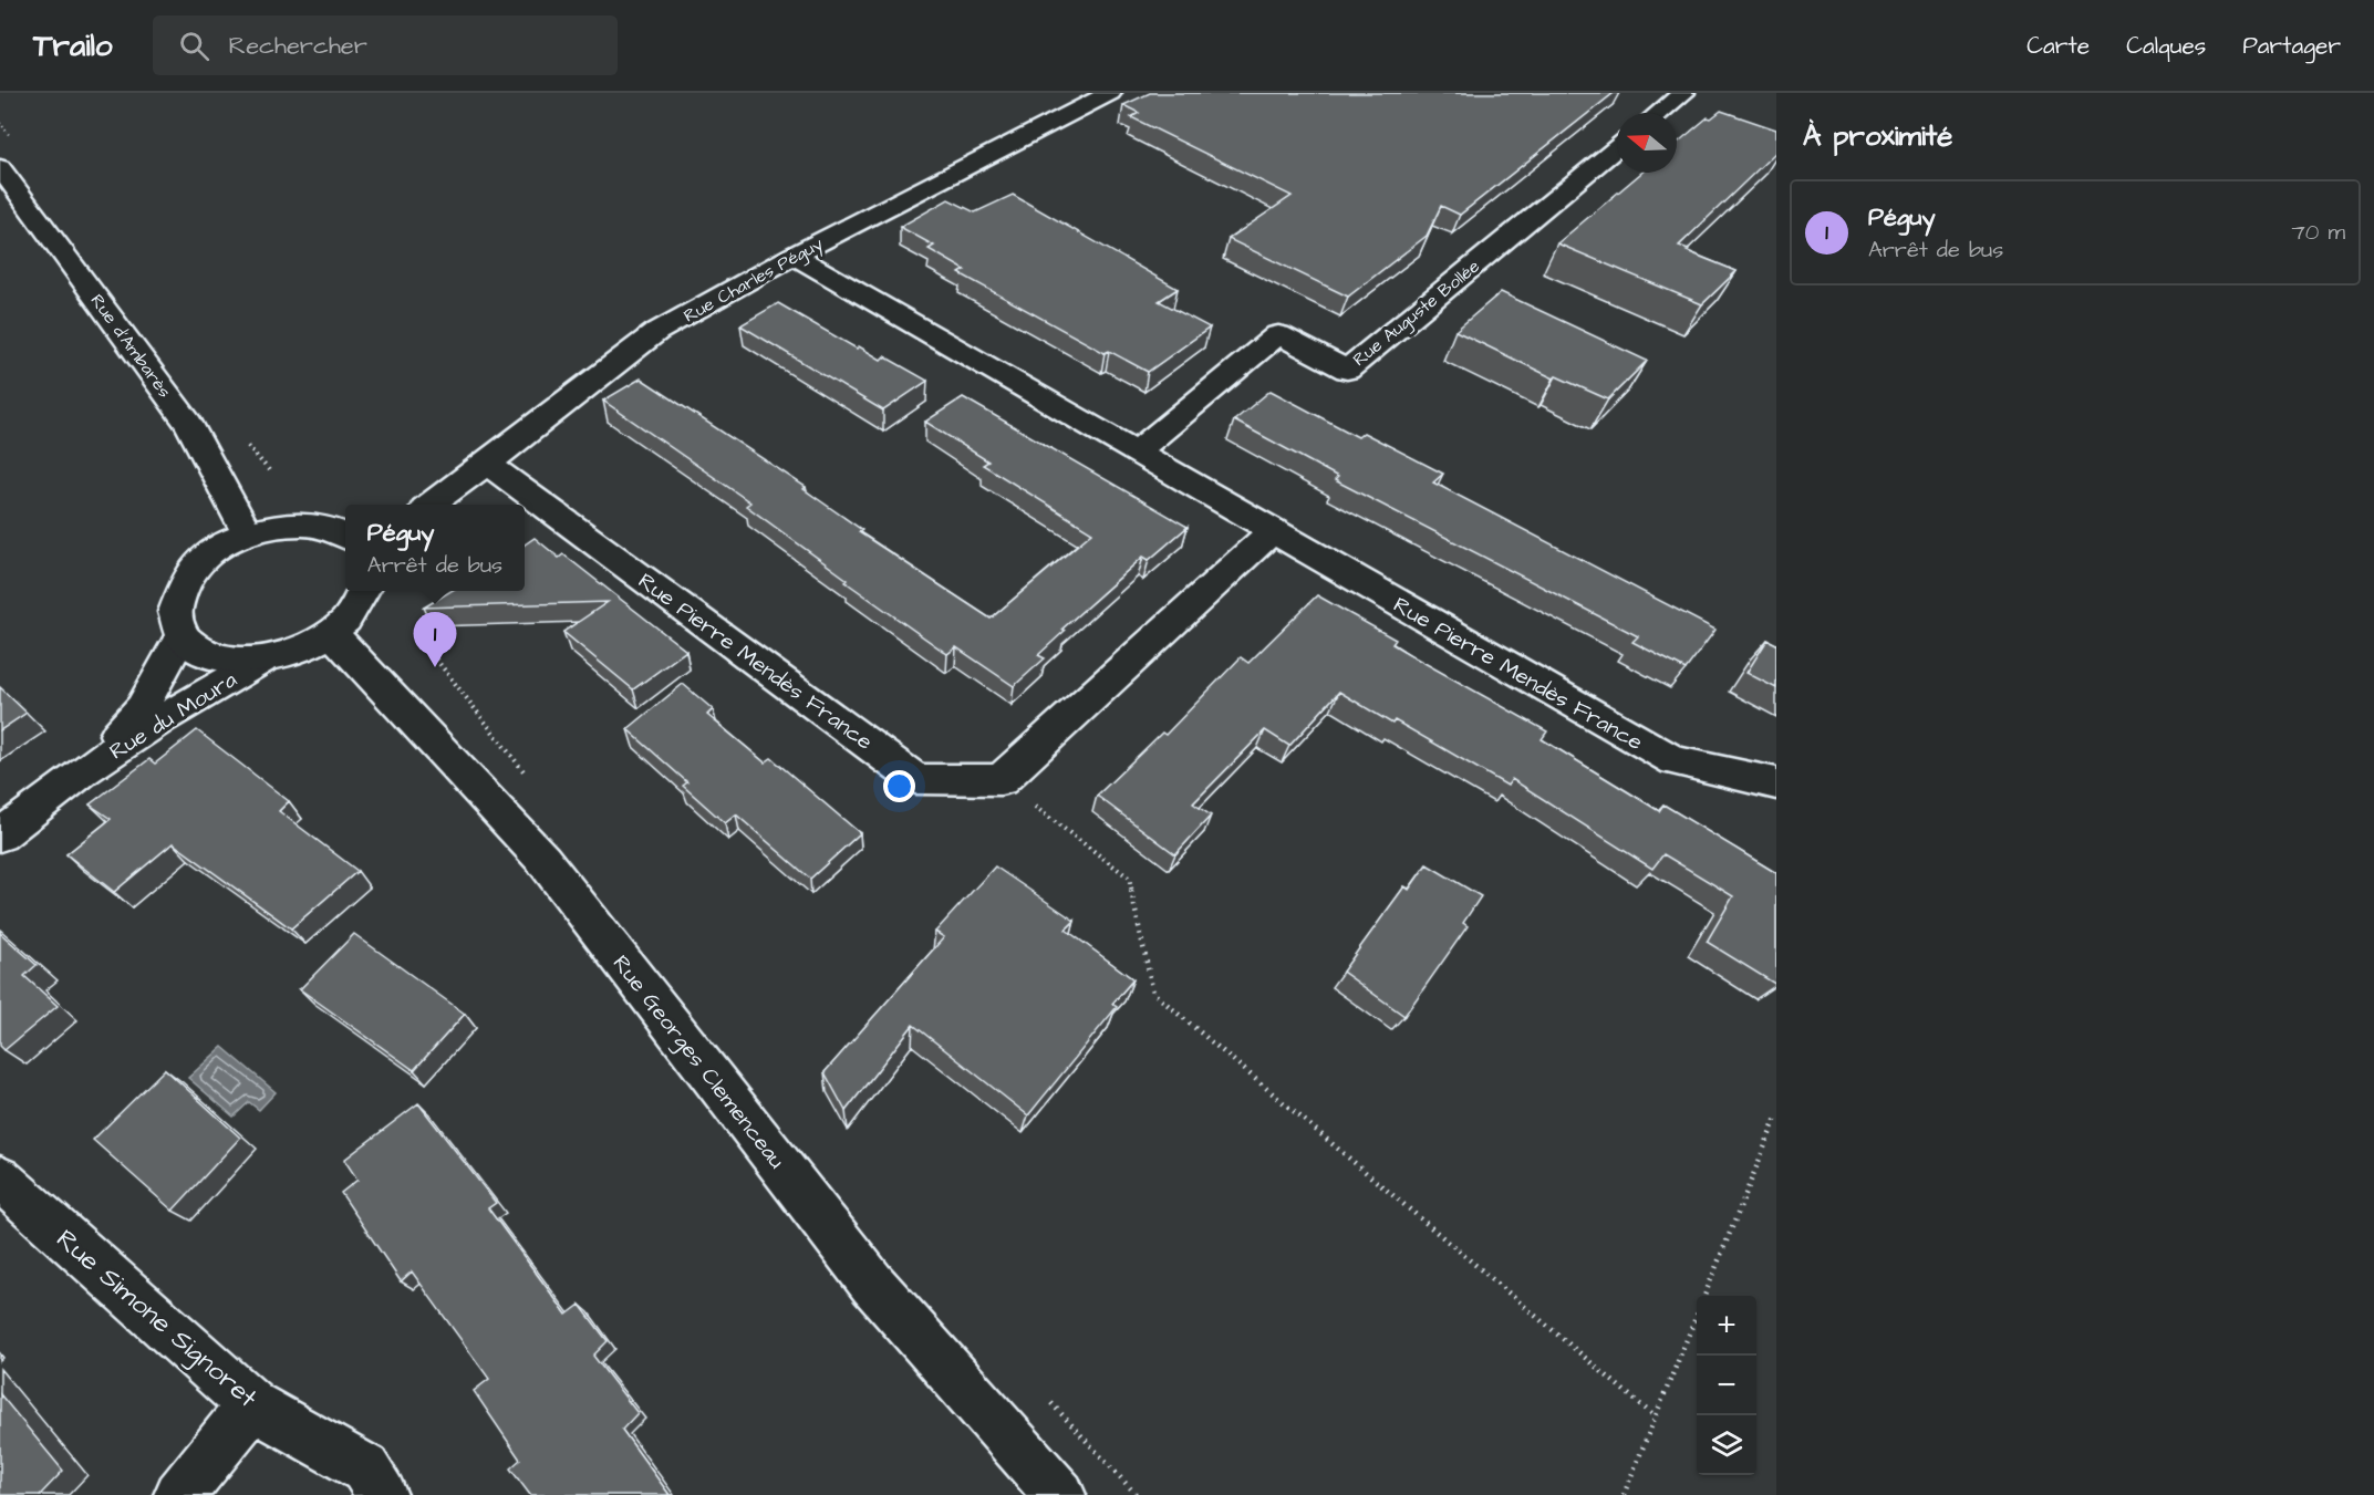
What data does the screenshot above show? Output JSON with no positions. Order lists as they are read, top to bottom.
{
  "streets": {
    "street": [
      "Rue Charles Péguy",
      "Rue Auguste Bollée",
      "Rue d'Ambarès",
      "Rue Pierre Mendès France",
      "Rue du Moura",
      "Rue Georges Clemenceau",
      "Rue Simone Signoret"
    ]
  },
  "crossings": [
    ["Rue Charles Péguy", "Rue Pierre Mendès France"],
    ["Rue Auguste Bollée", "Rue Pierre Mendès France"]
  ],
  "north": "left",
  "page": {
    "header": "Trailo",
    "search": "Rechercher",
    "nav": ["Carte", "Calques", "Partager"],
    "heading": "À proximité",
    "list": [
      {
        "mark": "1",
        "name": "Péguy",
        "note": "Arrêt de bus",
        "value": "70 m"
      }
    ],
    "popup": ["Péguy", "Arrêt de bus"],
    "pins": "1",
    "map_buttons": ["+", "−"]
  }
}
